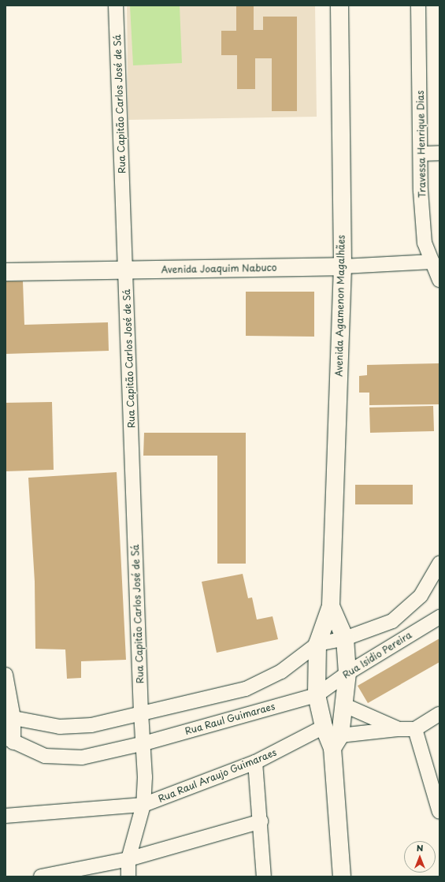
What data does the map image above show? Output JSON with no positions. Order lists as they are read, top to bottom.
{
  "streets": {
    "main road": ["Avenida Joaquim Nabuco", "Avenida Agamenon Magalhães"],
    "street": [
      "Rua Capitão Carlos José de Sá",
      "Travessa Henrique Dias",
      "Rua Isidio Pereira",
      "Rua Raul Guimaraes",
      "Rua Raul Araujo Guimaraes"
    ]
  },
  "crossings": [
    ["Rua Capitão Carlos José de Sá", "Avenida Joaquim Nabuco"],
    ["Travessa Henrique Dias", "Avenida Joaquim Nabuco"],
    ["Avenida Joaquim Nabuco", "Avenida Agamenon Magalhães"],
    ["Avenida Agamenon Magalhães", "Rua Isidio Pereira"],
    ["Avenida Agamenon Magalhães", "Rua Raul Guimaraes"],
    ["Avenida Agamenon Magalhães", "Rua Raul Araujo Guimaraes"],
    ["Rua Isidio Pereira", "Rua Raul Guimaraes"]
  ],
  "north": "top"
}
